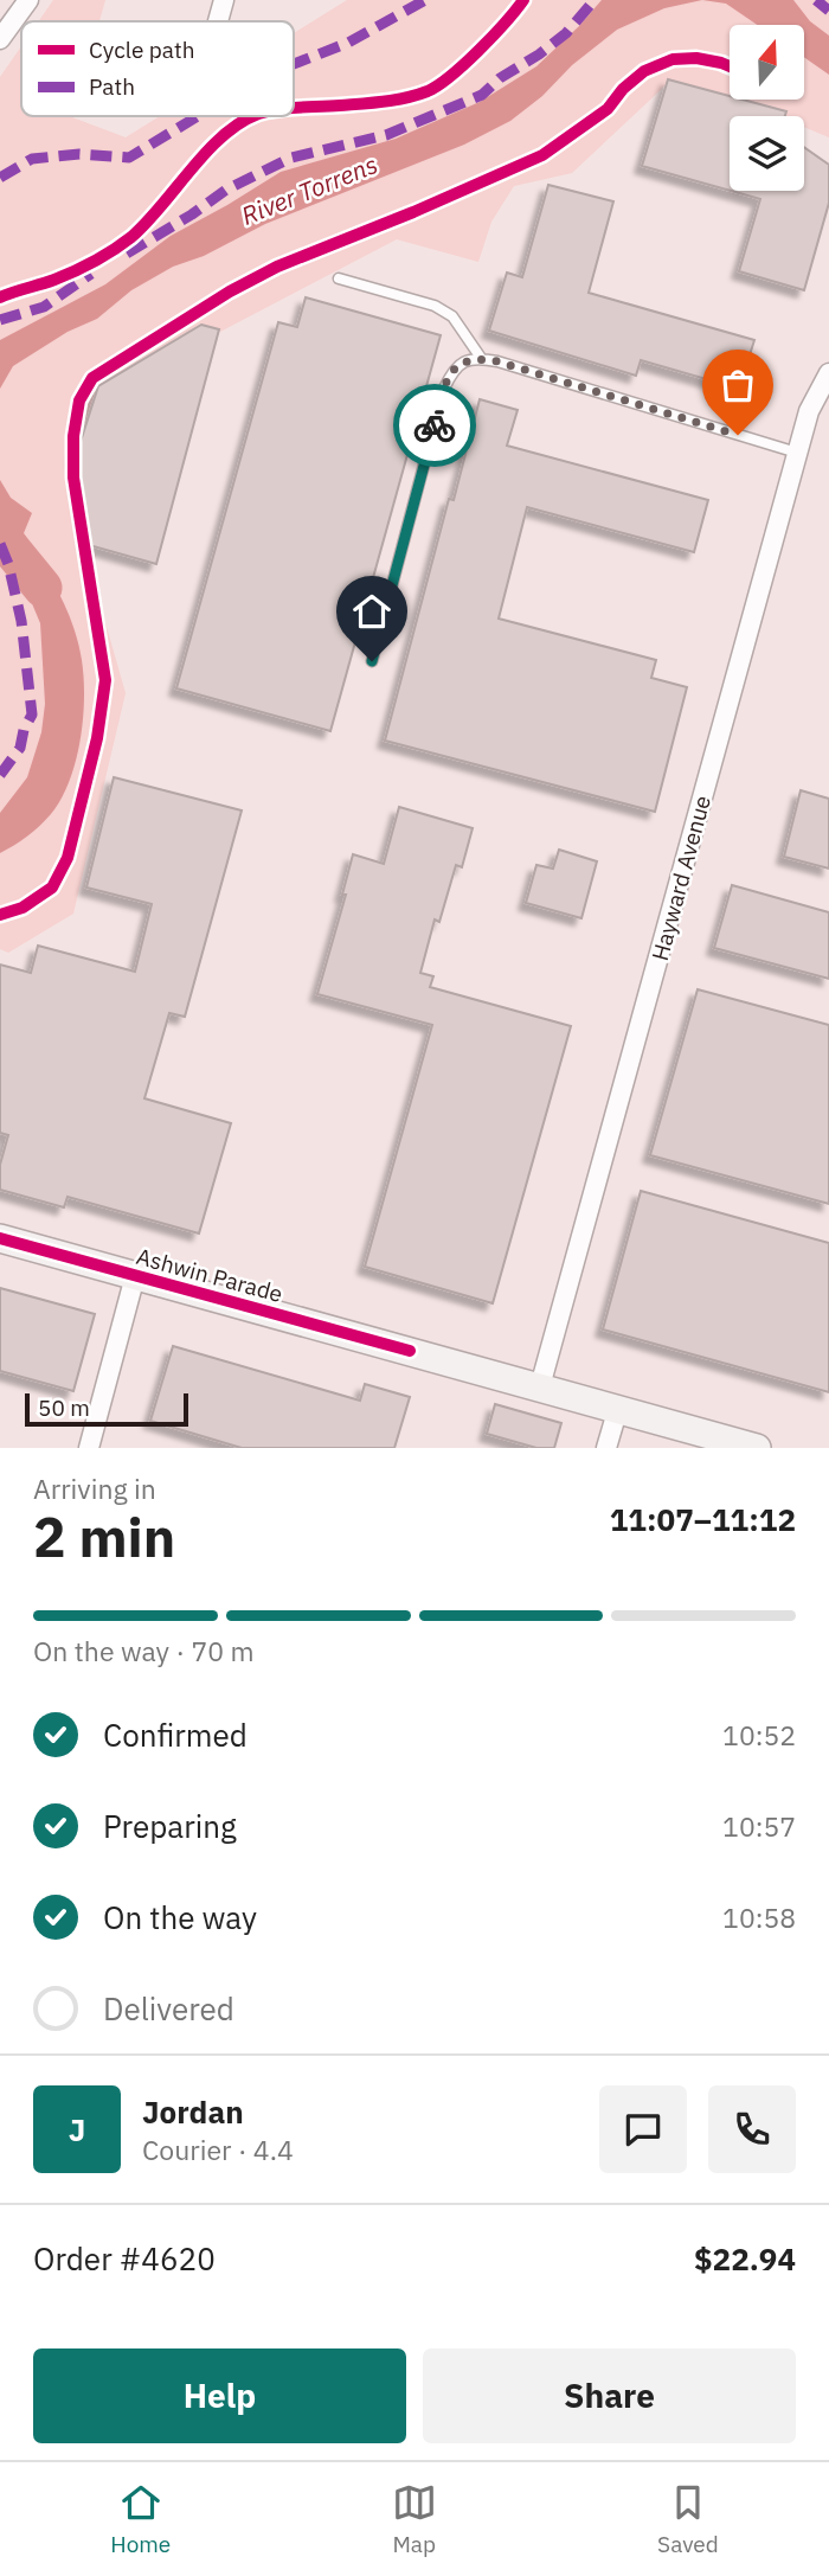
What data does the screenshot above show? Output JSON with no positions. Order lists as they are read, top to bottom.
{
  "streets": {
    "street": ["Hayward Avenue", "Ashwin Parade"]
  },
  "crossings": [
    ["Hayward Avenue", "Ashwin Parade"]
  ],
  "water": ["River Torrens"],
  "legend": ["Cycle path", "Path"],
  "scale_bar": "50 m",
  "north": "top",
  "page": {
    "scale": "50 m",
    "heading": ["2 min", "Arriving in", "11:07–11:12"],
    "panel": [
      "Jordan",
      "Courier · 4.4",
      "Order #4620",
      "$22.94"
    ],
    "bar": "On the way · 70 m",
    "list": [
      ["Confirmed", "10:52"],
      ["Preparing", "10:57"],
      ["On the way", "10:58"],
      "Delivered"
    ],
    "round": "J",
    "buttons": ["Help", "Share"],
    "tabs": ["Home", "Map", "Saved"]
  }
}
